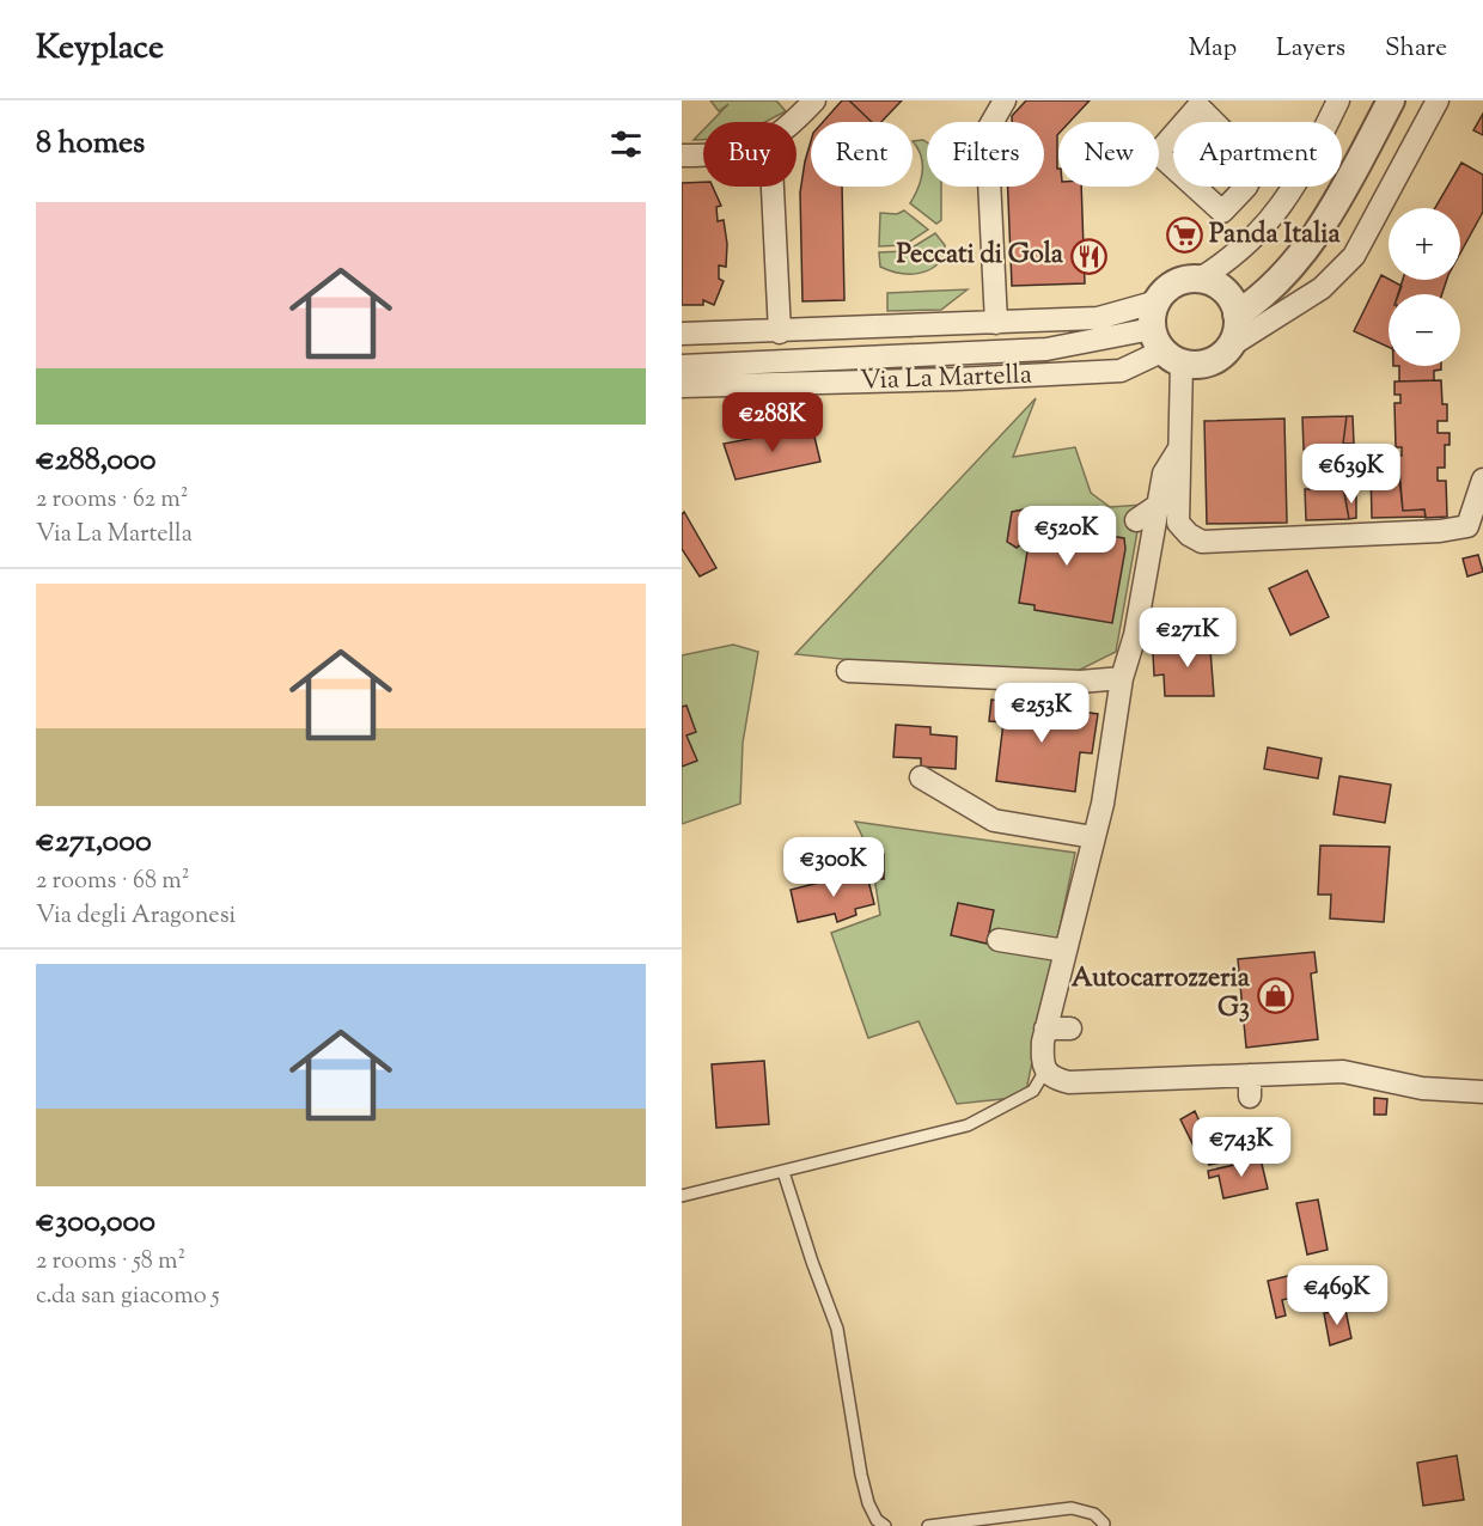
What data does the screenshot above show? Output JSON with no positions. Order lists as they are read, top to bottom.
{
  "streets": {
    "street": ["Via La Martella"]
  },
  "places": {
    "supermarket": ["Panda Italia"],
    "restaurant": ["Peccati di Gola"],
    "shop": ["Autocarrozzeria G3"]
  },
  "page": {
    "header": "Keyplace",
    "nav": ["Map", "Layers", "Share"],
    "heading": "8 homes",
    "chip": [
      "Buy",
      "Rent",
      "Filters",
      "New",
      "Apartment"
    ],
    "list": [
      {
        "name": "€288,000",
        "note": "2 rooms · 62 m² · Via La Martella"
      },
      {
        "name": "€271,000",
        "note": "2 rooms · 68 m² · Via degli Aragonesi"
      },
      {
        "name": "€300,000",
        "note": "2 rooms · 58 m² · c.da san giacomo 5"
      }
    ],
    "map_buttons": ["+", "−"],
    "price": [
      "€288K",
      "€639K",
      "€520K",
      "€271K",
      "€253K",
      "€300K",
      "€743K",
      "€469K"
    ]
  }
}
